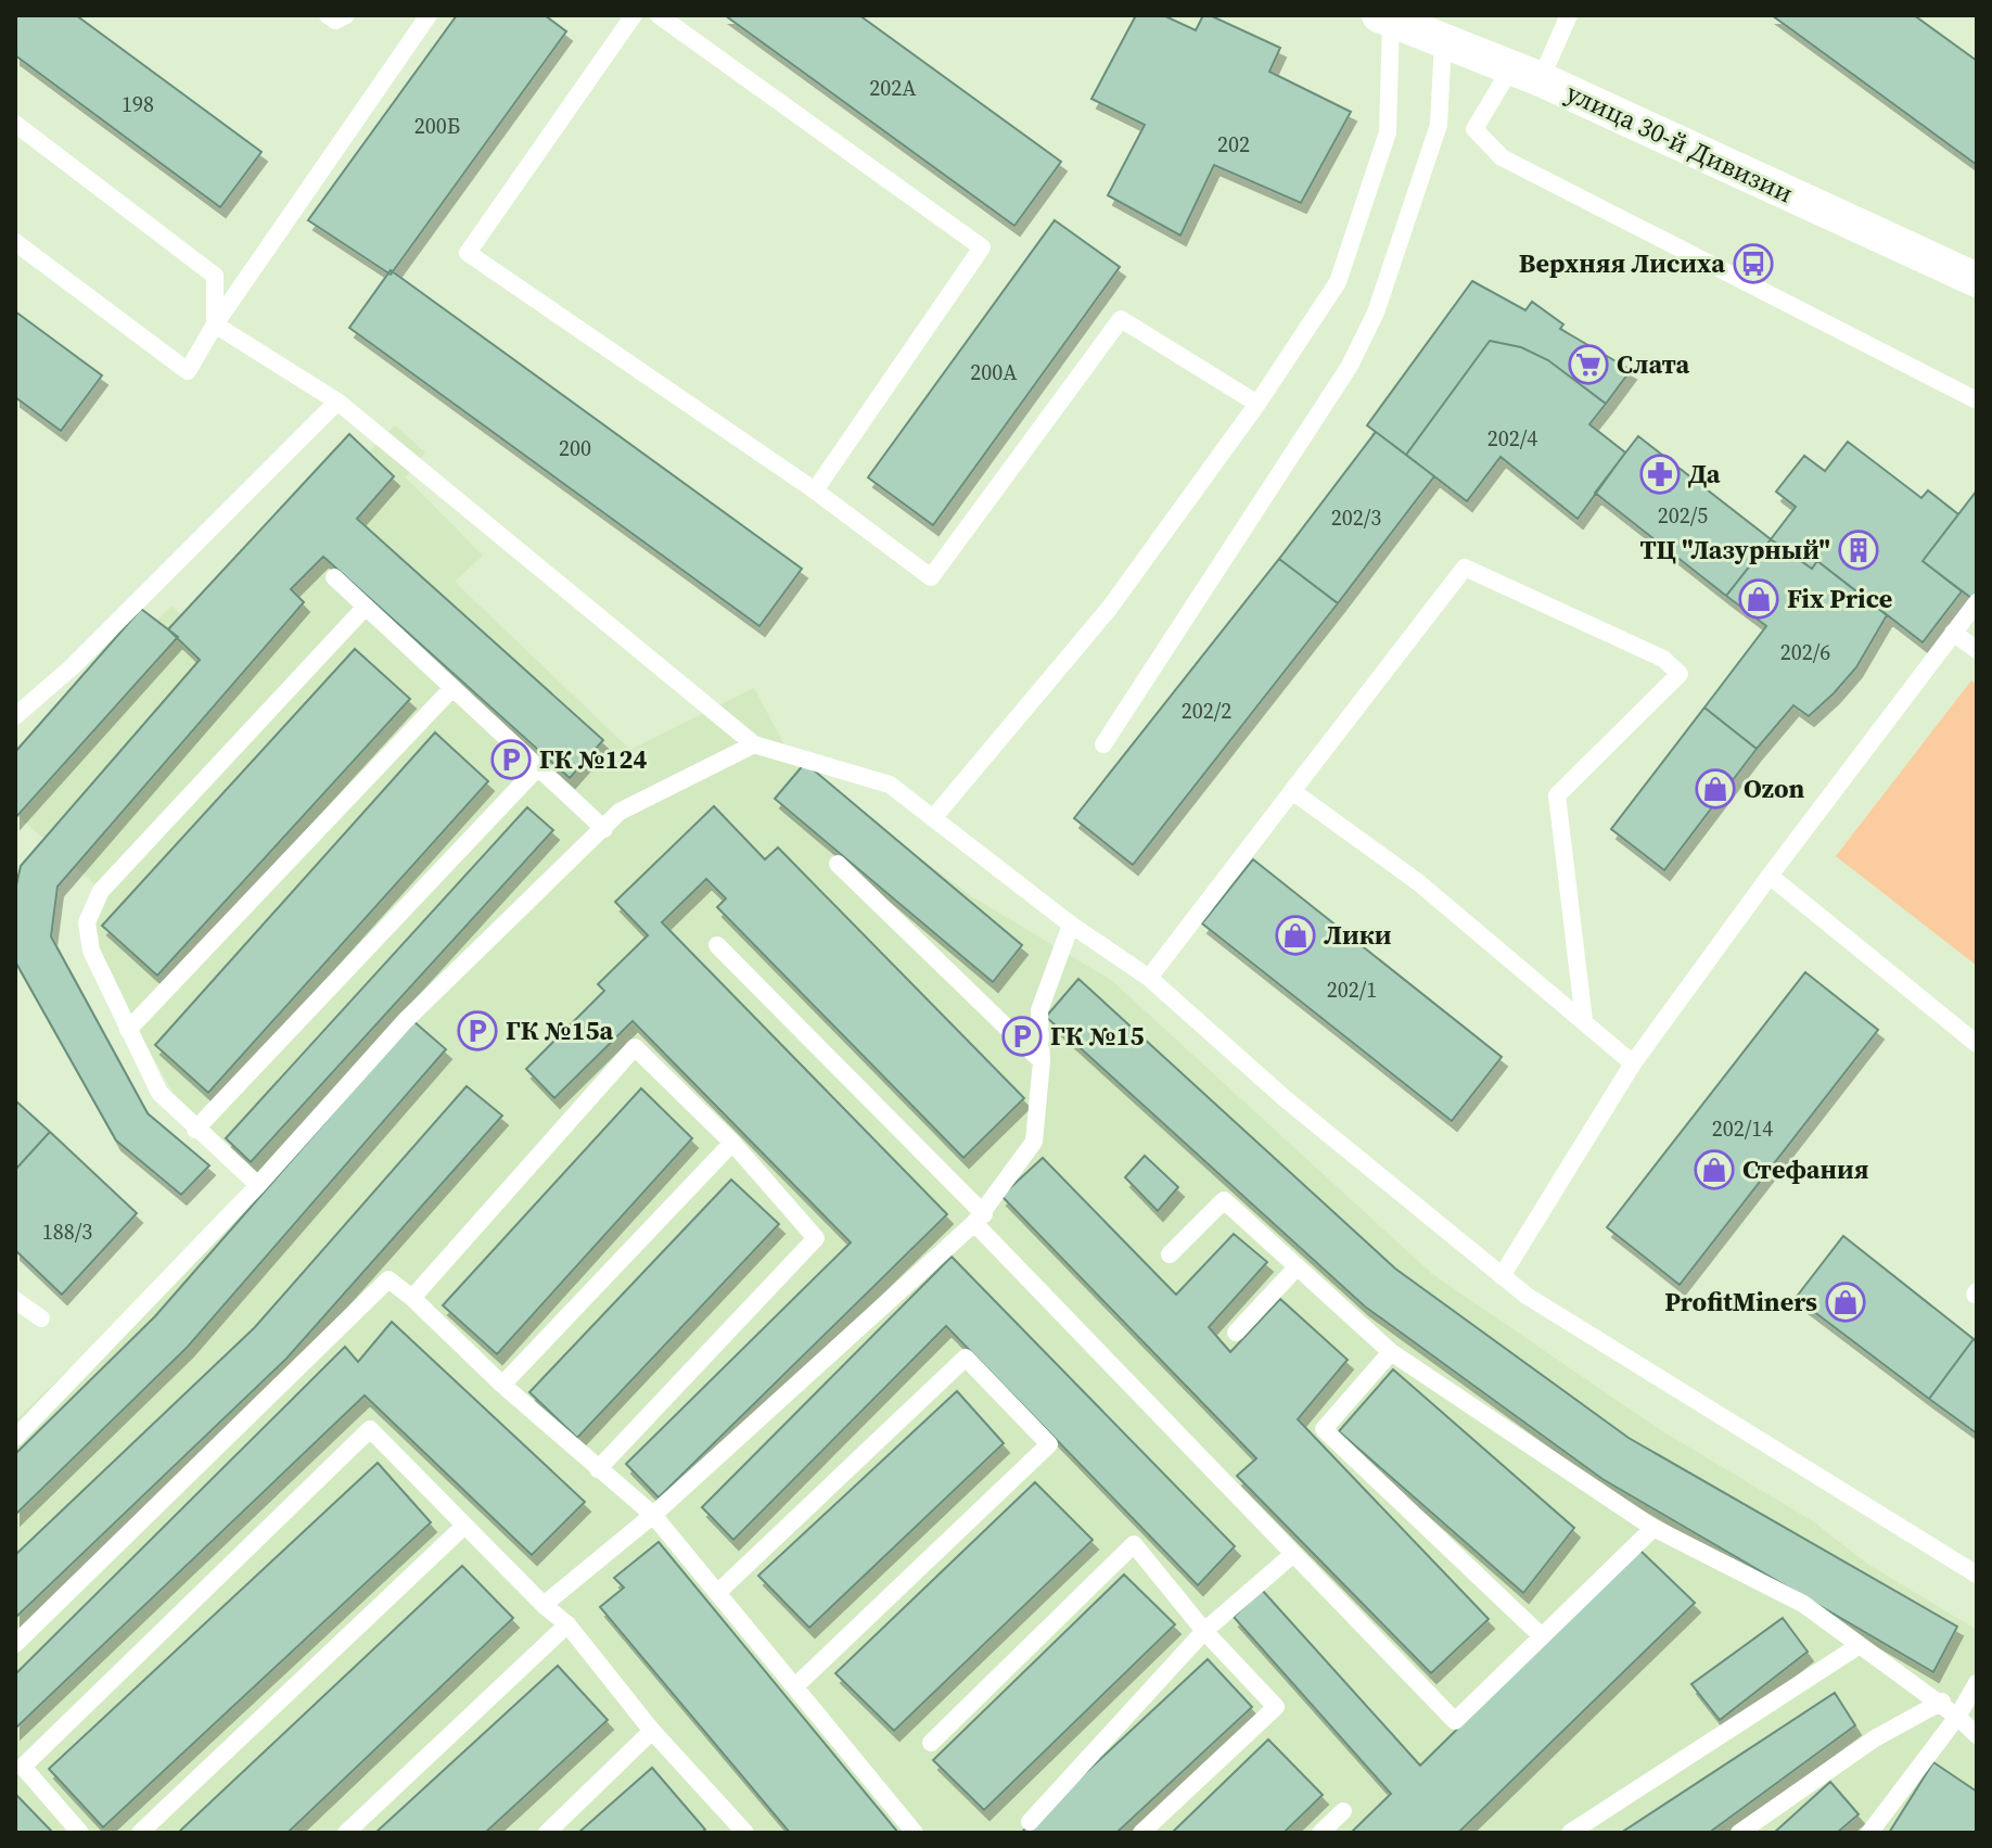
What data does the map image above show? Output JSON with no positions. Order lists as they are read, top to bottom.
{
  "streets": {
    "street": ["улица 30-й Дивизии"]
  },
  "places": {
    "bus stop": ["Верхняя Лисиха"],
    "supermarket": ["Слата"],
    "pharmacy": ["Да"],
    "building": ["ТЦ \"Лазурный\""],
    "shop": [
      "Fix Price",
      "Ozon",
      "Лики",
      "Стефания",
      "ProfitMiners"
    ],
    "parking": ["ГК №124", "ГК №15а", "ГК №15"]
  },
  "house_numbers": [
    "202А",
    "198",
    "200Б",
    "202",
    "200А",
    "202/4",
    "200",
    "202/5",
    "202/3",
    "202/6",
    "202/2",
    "202/1",
    "202/14",
    "188/3"
  ]
}
